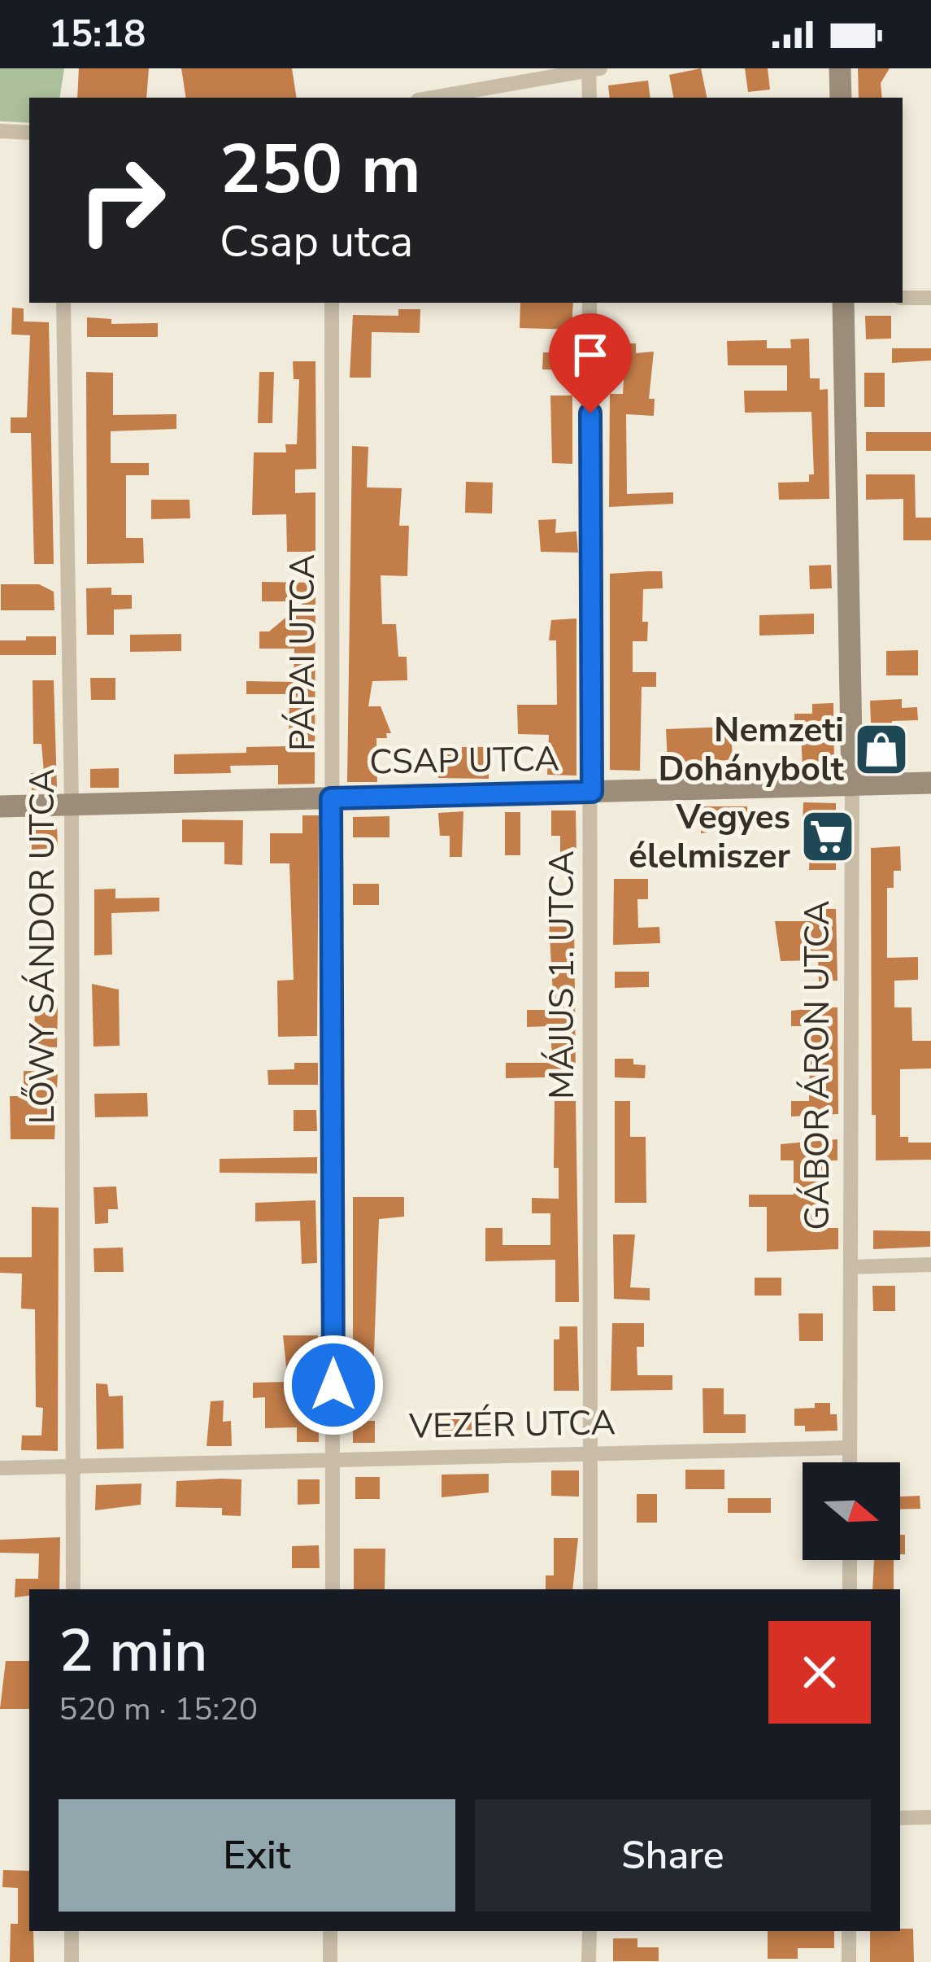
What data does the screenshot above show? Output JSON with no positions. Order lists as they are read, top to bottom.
{
  "streets": {
    "street": [
      "PÁPAI UTCA",
      "CSAP UTCA",
      "LŐWY SÁNDOR UTCA",
      "MÁJUS 1. UTCA",
      "GÁBOR ÁRON UTCA",
      "VEZÉR UTCA"
    ]
  },
  "crossings": [
    ["PÁPAI UTCA", "CSAP UTCA"],
    ["PÁPAI UTCA", "VEZÉR UTCA"],
    ["CSAP UTCA", "LŐWY SÁNDOR UTCA"],
    ["CSAP UTCA", "MÁJUS 1. UTCA"],
    ["CSAP UTCA", "GÁBOR ÁRON UTCA"],
    ["LŐWY SÁNDOR UTCA", "VEZÉR UTCA"],
    ["MÁJUS 1. UTCA", "VEZÉR UTCA"],
    ["GÁBOR ÁRON UTCA", "VEZÉR UTCA"]
  ],
  "places": {
    "shop": ["Nemzeti Dohánybolt"],
    "supermarket": ["Vegyes élelmiszer"]
  },
  "north": "right",
  "page": {
    "status": "15:18",
    "turn": ["250 m", "Csap utca"],
    "heading": ["2 min", "520 m · 15:20"],
    "buttons": ["Exit", "Share"]
  }
}
